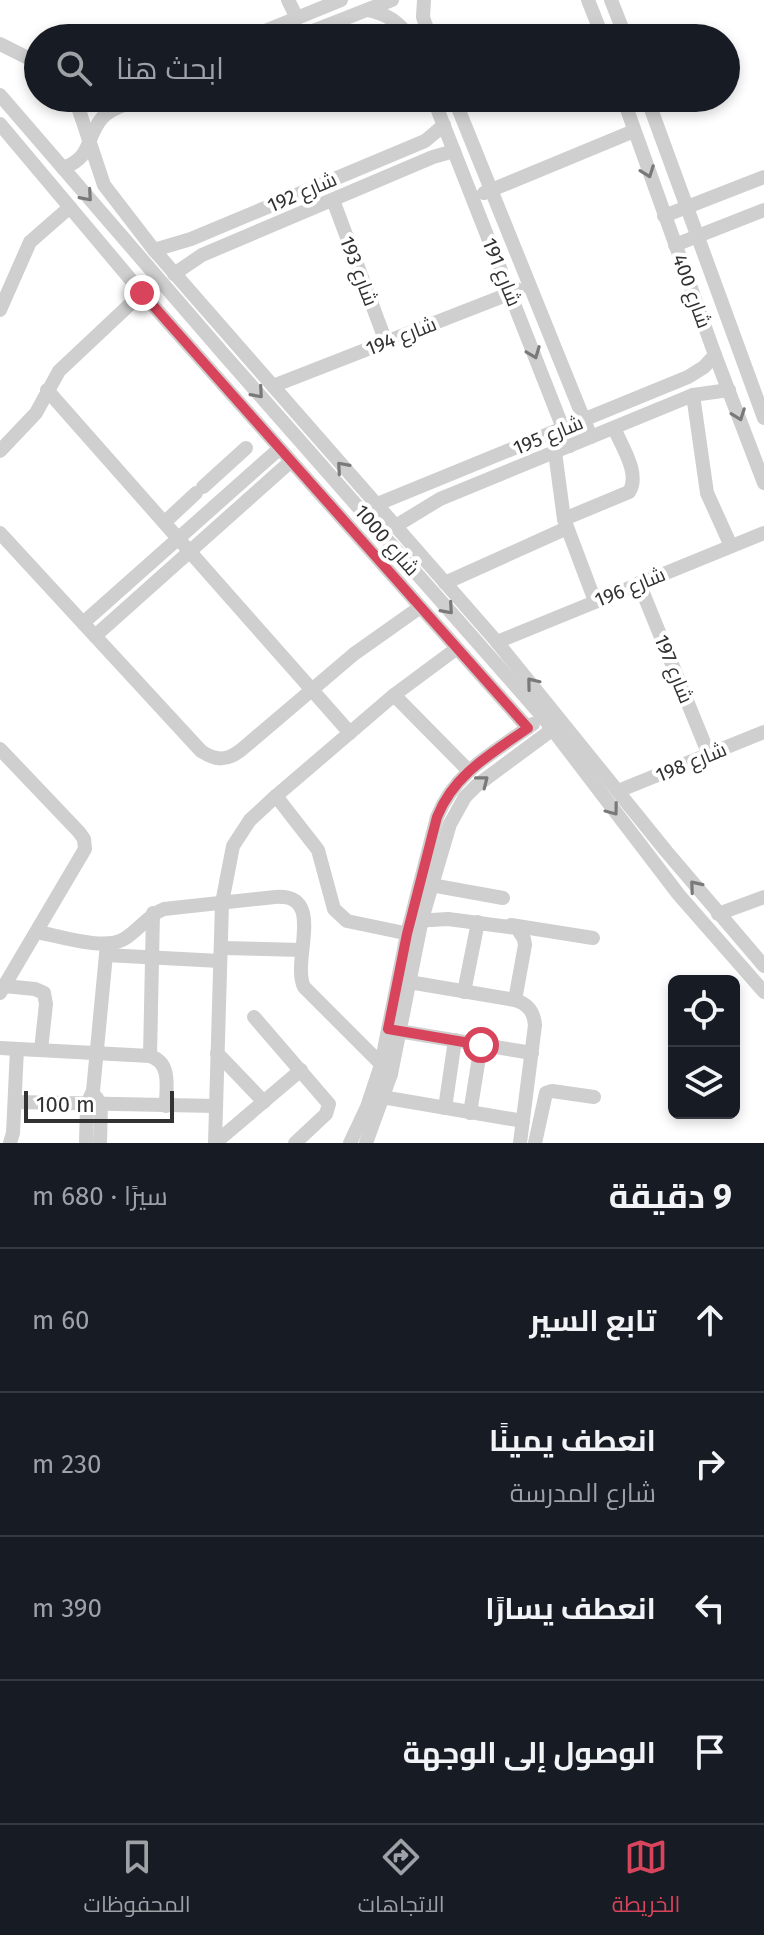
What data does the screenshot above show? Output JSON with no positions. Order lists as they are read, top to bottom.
{
  "streets": {
    "street": [
      "شارع 192",
      "شارع 193",
      "شارع 191",
      "شارع 400",
      "شارع 194",
      "شارع 195",
      "شارع 1000",
      "شارع 196",
      "شارع 197",
      "شارع 198"
    ]
  },
  "crossings": [
    ["شارع 192", "شارع 193"],
    ["شارع 192", "شارع 191"],
    ["شارع 192", "شارع 1000"],
    ["شارع 193", "شارع 194"],
    ["شارع 191", "شارع 194"],
    ["شارع 191", "شارع 195"],
    ["شارع 400", "شارع 195"],
    ["شارع 194", "شارع 1000"],
    ["شارع 195", "شارع 1000"],
    ["شارع 1000", "شارع 196"],
    ["شارع 1000", "شارع 198"],
    ["شارع 196", "شارع 197"],
    ["شارع 197", "شارع 198"]
  ],
  "scale_bar": "100 m",
  "page": {
    "search": "ابحث هنا",
    "scale": "100 m",
    "heading": ["9 دقيقة", "سيرًا · 680 m"],
    "list": [
      ["تابع السير", "60 m"],
      ["انعطف يمينًا", "شارع المدرسة", "230 m"],
      ["انعطف يسارًا", "390 m"],
      "الوصول إلى الوجهة"
    ],
    "nav": ["الخريطة", "الاتجاهات", "المحفوظات"]
  }
}
